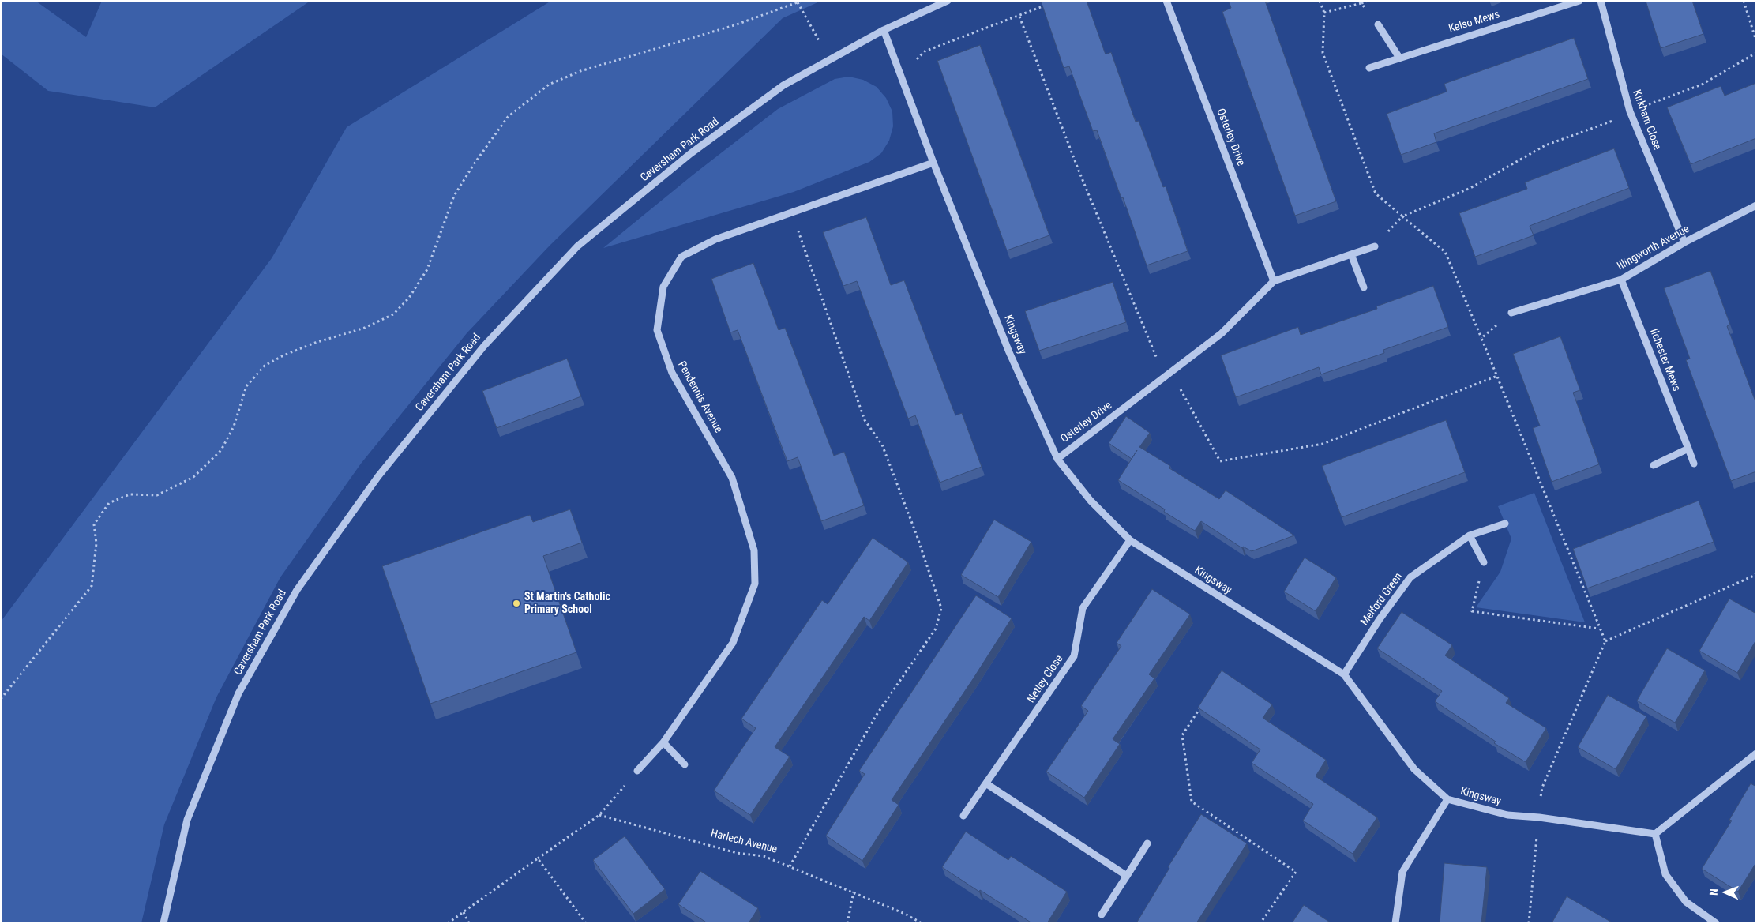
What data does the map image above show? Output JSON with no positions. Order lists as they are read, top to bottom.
{
  "streets": {
    "street": [
      "Kelso Mews",
      "Kirkham Close",
      "Osterley Drive",
      "Caversham Park Road",
      "Illingworth Avenue",
      "Kingsway",
      "Ilchester Mews",
      "Pendennis Avenue",
      "Melford Green",
      "Netley Close"
    ],
    "path": ["Harlech Avenue"]
  },
  "crossings": [
    ["Kirkham Close", "Illingworth Avenue"],
    ["Osterley Drive", "Kingsway"],
    ["Caversham Park Road", "Kingsway"],
    ["Illingworth Avenue", "Ilchester Mews"],
    ["Kingsway", "Pendennis Avenue"],
    ["Kingsway", "Melford Green"],
    ["Kingsway", "Netley Close"]
  ],
  "places": ["St Martin's Catholic Primary School"],
  "north": "left"
}
